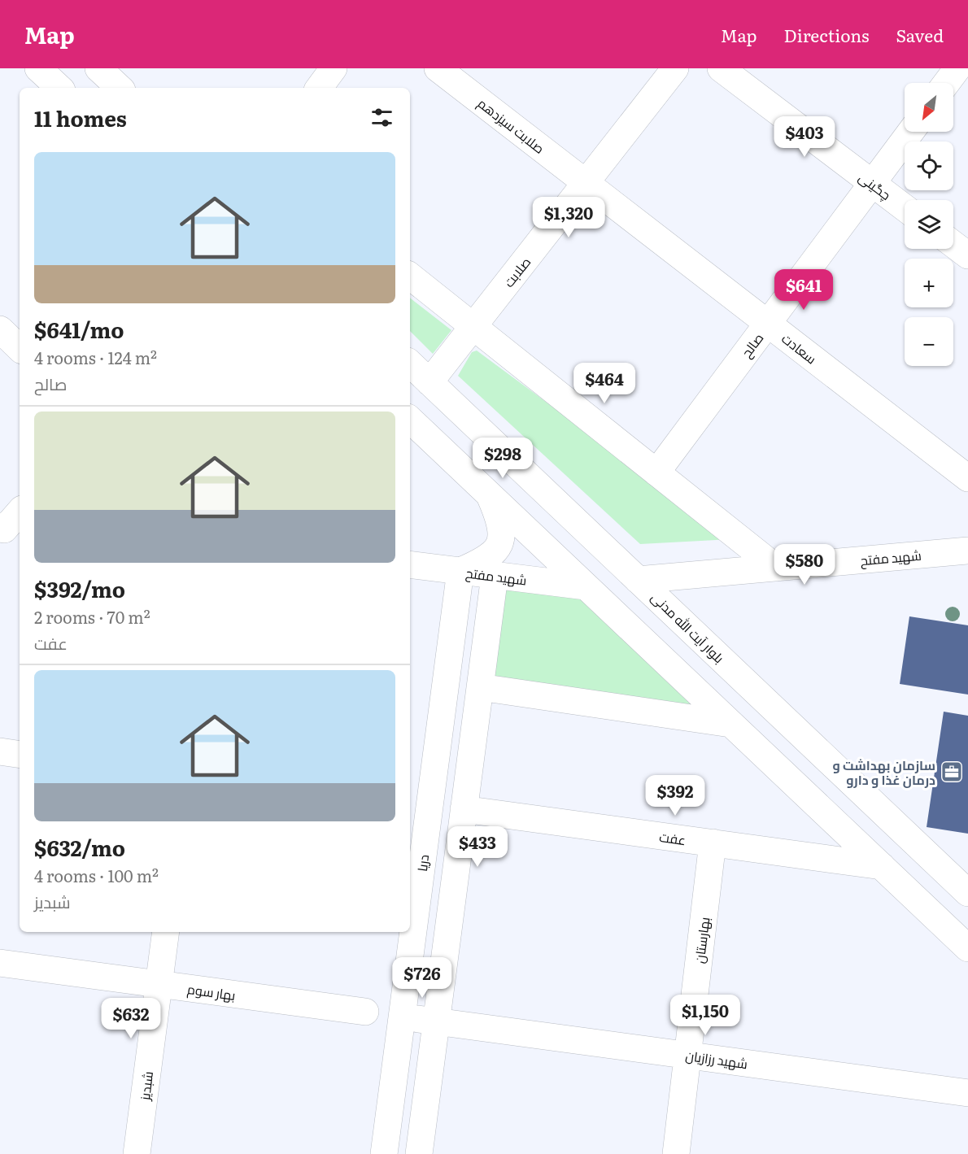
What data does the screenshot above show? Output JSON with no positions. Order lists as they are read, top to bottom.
{
  "streets": {
    "street": [
      "صلابت سیزدهم",
      "چگینی",
      "صلابت",
      "صالح",
      "سعادت",
      "شهید مفتح",
      "بلوار آیت الله مدنی",
      "عفت",
      "دریا",
      "بهارستان",
      "بهار سوم",
      "شهید رزازیان",
      "شبدیز"
    ]
  },
  "crossings": [
    ["صلابت سیزدهم", "صلابت"],
    ["صلابت سیزدهم", "سعادت"],
    ["چگینی", "صالح"],
    ["صلابت", "سعادت"],
    ["صلابت", "بلوار آیت الله مدنی"],
    ["صالح", "سعادت"],
    ["شهید مفتح", "بلوار آیت الله مدنی"],
    ["شهید مفتح", "دریا"],
    ["عفت", "بهارستان"],
    ["دریا", "شهید رزازیان"],
    ["بهارستان", "شهید رزازیان"],
    ["بهار سوم", "شبدیز"]
  ],
  "places": {
    "office": ["سازمان بهداشت و درمان غذا و دارو"]
  },
  "north": "bottom left",
  "page": {
    "header": "Map",
    "nav": ["Map", "Directions", "Saved"],
    "map_buttons": ["+", "−"],
    "heading": "11 homes",
    "price": [
      "$403",
      "$1,320",
      "$641",
      "$464",
      "$298",
      "$580",
      "$392",
      "$433",
      "$726",
      "$1,150",
      "$632"
    ],
    "list": [
      {
        "name": "$641/mo",
        "note": "4 rooms · 124 m² · صالح"
      },
      {
        "name": "$392/mo",
        "note": "2 rooms · 70 m² · عفت"
      },
      {
        "name": "$632/mo",
        "note": "4 rooms · 100 m² · شبدیز"
      }
    ]
  }
}
